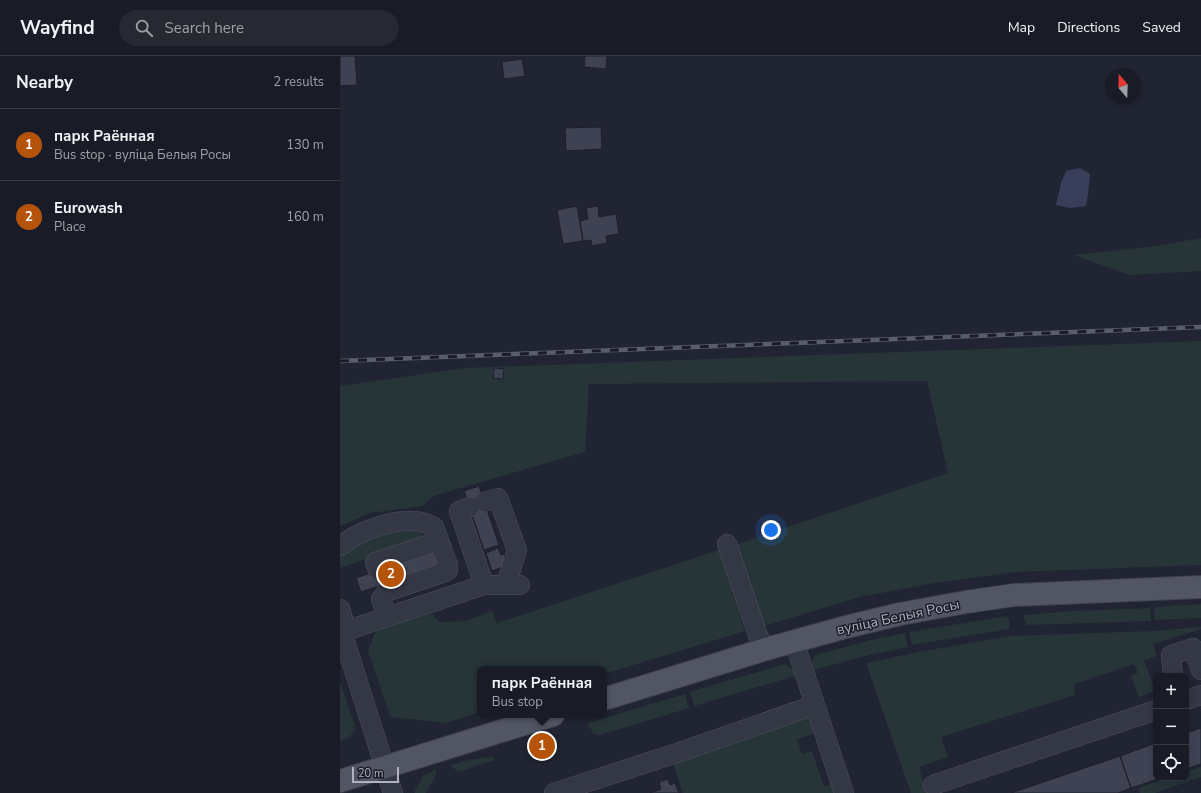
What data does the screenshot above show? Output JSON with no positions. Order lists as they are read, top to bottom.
{
  "streets": {
    "main road": ["вуліца Белыя Росы"]
  },
  "scale_bar": "20 m",
  "north": "top",
  "page": {
    "header": "Wayfind",
    "search": "Search here",
    "nav": ["Map", "Directions", "Saved"],
    "heading": ["Nearby", "2 results"],
    "list": [
      {
        "mark": "1",
        "name": "парк Раённая",
        "note": "Bus stop · вуліца Белыя Росы",
        "value": "130 m"
      },
      {
        "mark": "2",
        "name": "Eurowash",
        "note": "Place",
        "value": "160 m"
      }
    ],
    "pins": ["2", "1"],
    "popup": ["парк Раённая", "Bus stop"],
    "map_buttons": ["+", "−"],
    "scale": "20 m"
  }
}
